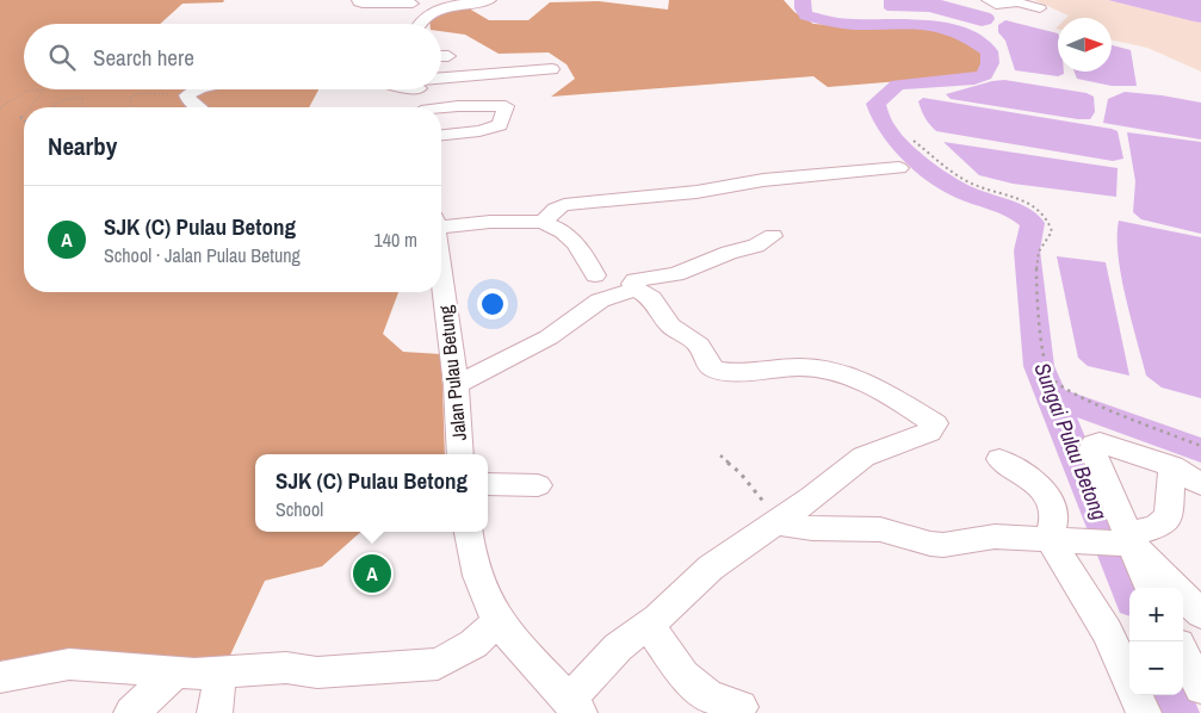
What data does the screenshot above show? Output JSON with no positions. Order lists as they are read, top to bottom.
{
  "streets": {
    "street": ["Jalan Pulau Betung"]
  },
  "water": ["Sungai Pulau Betong"],
  "north": "right",
  "page": {
    "search": "Search here",
    "heading": "Nearby",
    "list": [
      {
        "mark": "A",
        "name": "SJK (C) Pulau Betong",
        "note": "School · Jalan Pulau Betung",
        "value": "140 m"
      }
    ],
    "popup": ["SJK (C) Pulau Betong", "School"],
    "pins": "A",
    "map_buttons": ["+", "−"]
  }
}
